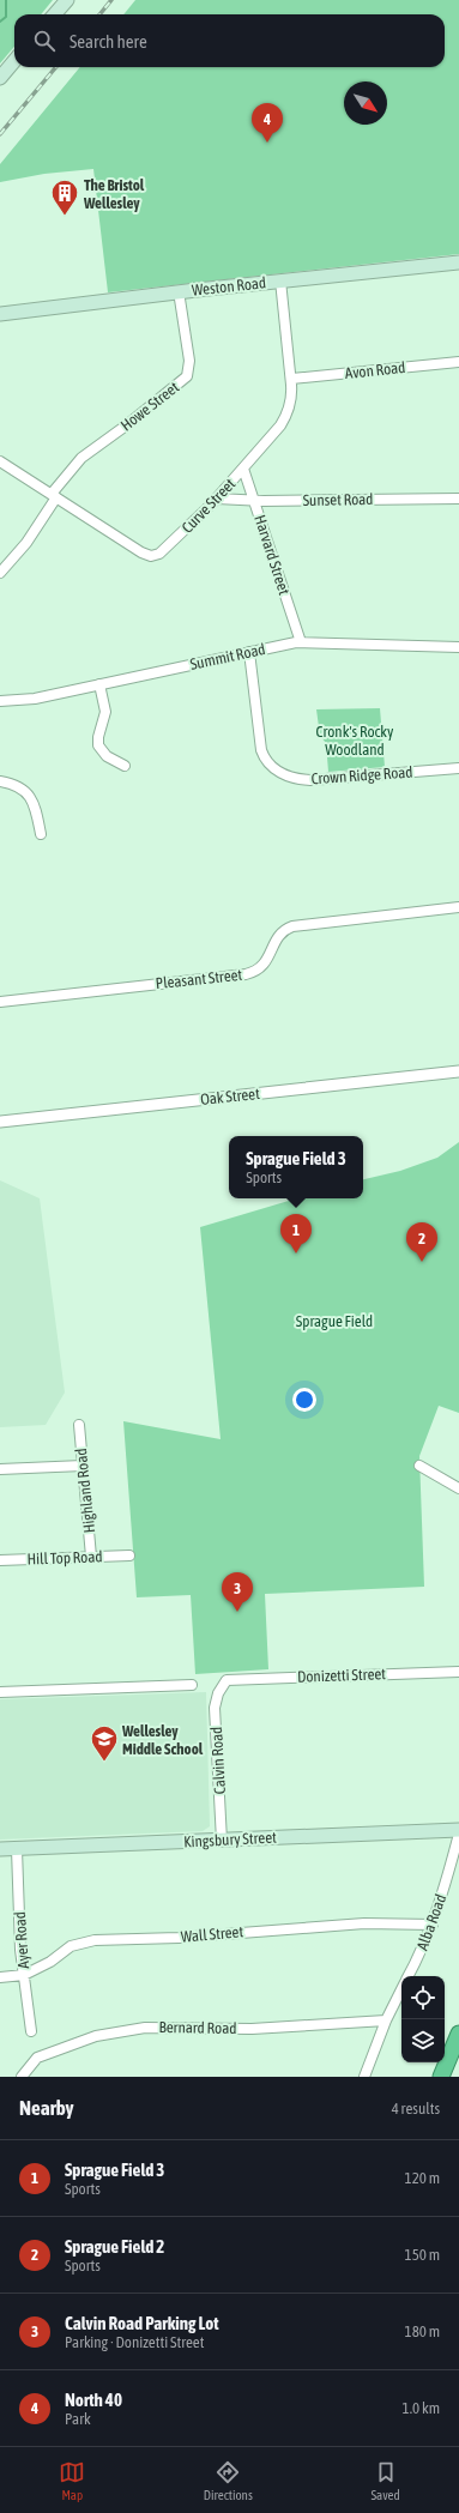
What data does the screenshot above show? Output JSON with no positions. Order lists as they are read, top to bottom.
{
  "streets": {
    "main road": ["Weston Road", "Kingsbury Street"],
    "street": [
      "Avon Road",
      "Howe Street",
      "Sunset Road",
      "Curve Street",
      "Harvard Street",
      "Summit Road",
      "Crown Ridge Road",
      "Pleasant Street",
      "Oak Street",
      "Highland Road",
      "Hill Top Road",
      "Donizetti Street",
      "Calvin Road",
      "Alba Road",
      "Wall Street",
      "Ayer Road",
      "Bernard Road"
    ]
  },
  "crossings": [
    ["Weston Road", "Howe Street"],
    ["Weston Road", "Curve Street"],
    ["Avon Road", "Curve Street"],
    ["Howe Street", "Curve Street"],
    ["Sunset Road", "Curve Street"],
    ["Sunset Road", "Harvard Street"],
    ["Curve Street", "Harvard Street"],
    ["Harvard Street", "Summit Road"],
    ["Summit Road", "Crown Ridge Road"],
    ["Highland Road", "Hill Top Road"],
    ["Donizetti Street", "Calvin Road"],
    ["Calvin Road", "Kingsbury Street"],
    ["Kingsbury Street", "Ayer Road"],
    ["Alba Road", "Wall Street"],
    ["Alba Road", "Bernard Road"],
    ["Wall Street", "Ayer Road"]
  ],
  "parks": ["Cronk's Rocky Woodland", "Sprague Field"],
  "places": {
    "building": ["The Bristol Wellesley"],
    "school or university": ["Wellesley Middle School"]
  },
  "north": "bottom right",
  "page": {
    "search": "Search here",
    "pins": [
      "4",
      "1",
      "2",
      "3"
    ],
    "popup": ["Sprague Field 3", "Sports"],
    "heading": ["Nearby", "4 results"],
    "list": [
      {
        "mark": "1",
        "name": "Sprague Field 3",
        "note": "Sports",
        "value": "120 m"
      },
      {
        "mark": "2",
        "name": "Sprague Field 2",
        "note": "Sports",
        "value": "150 m"
      },
      {
        "mark": "3",
        "name": "Calvin Road Parking Lot",
        "note": "Parking · Donizetti Street",
        "value": "180 m"
      },
      {
        "mark": "4",
        "name": "North 40",
        "note": "Park",
        "value": "1.0 km"
      }
    ],
    "nav": ["Map", "Directions", "Saved"]
  }
}
